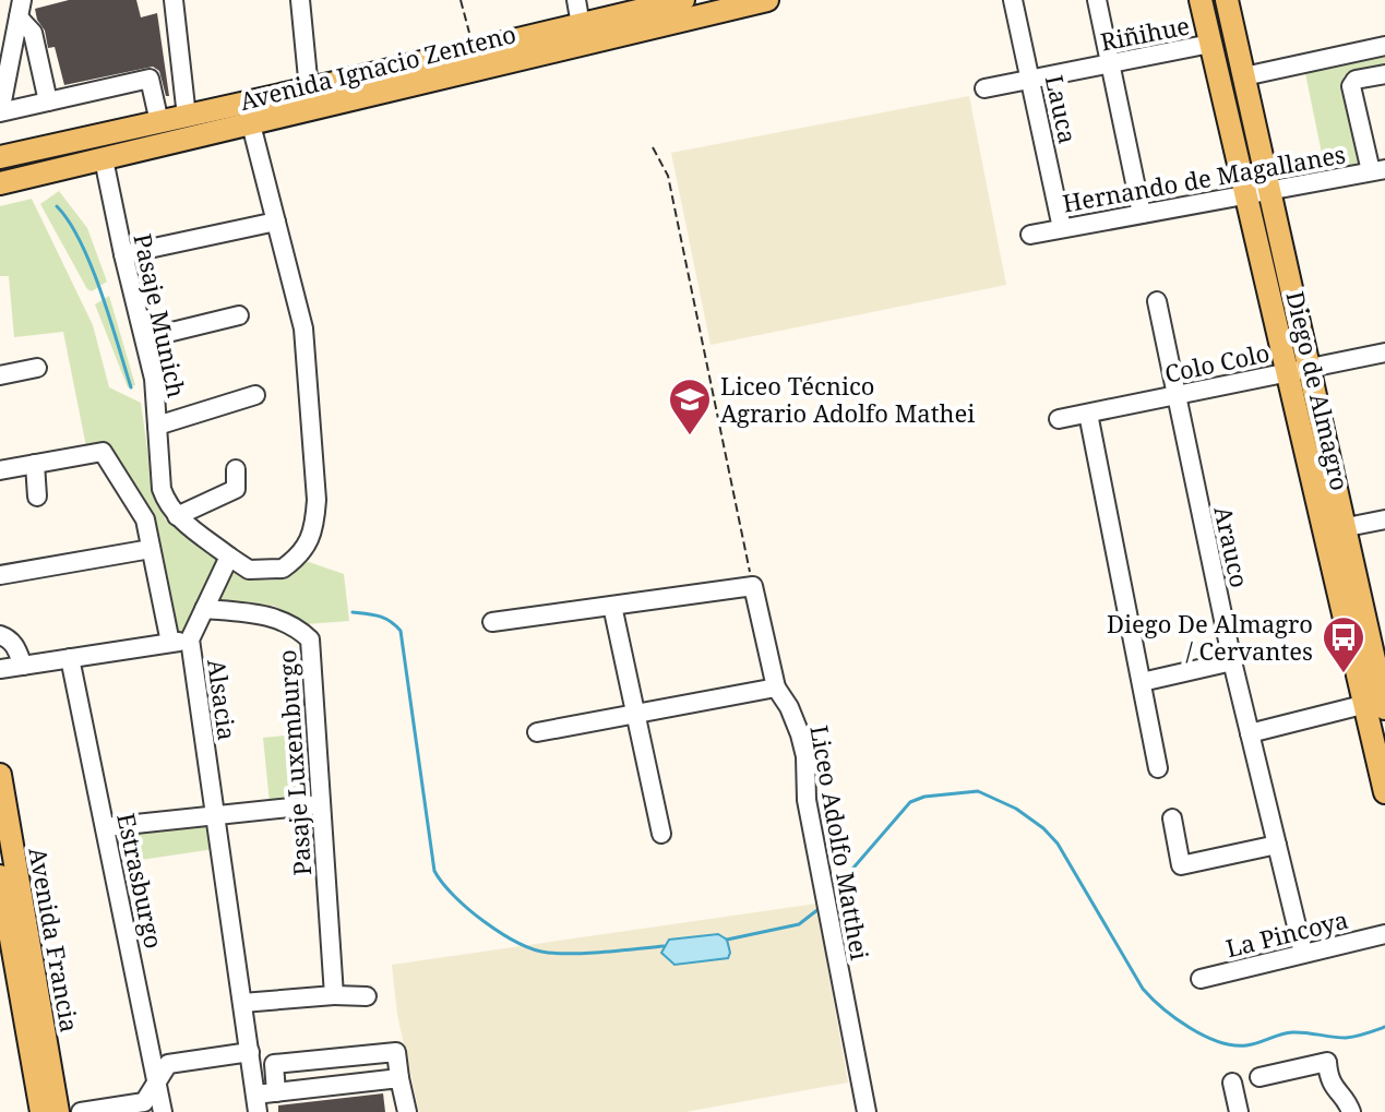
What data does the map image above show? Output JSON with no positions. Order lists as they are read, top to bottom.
{
  "streets": {
    "main road": ["Avenida Ignacio Zenteno", "Diego de Almagro", "Avenida Francia"],
    "street": [
      "Riñihue",
      "Lauca",
      "Hernando de Magallanes",
      "Pasaje Munich",
      "Colo Colo",
      "Arauco",
      "Alsacia",
      "Pasaje Luxemburgo",
      "Liceo Adolfo Matthei",
      "Estrasburgo",
      "La Pincoya"
    ]
  },
  "crossings": [
    ["Riñihue", "Lauca"],
    ["Riñihue", "Diego de Almagro"],
    ["Avenida Ignacio Zenteno", "Pasaje Munich"],
    ["Lauca", "Hernando de Magallanes"],
    ["Hernando de Magallanes", "Diego de Almagro"],
    ["Colo Colo", "Diego de Almagro"],
    ["Colo Colo", "Arauco"],
    ["Arauco", "La Pincoya"],
    ["Alsacia", "Pasaje Luxemburgo"]
  ],
  "places": {
    "school or university": ["Liceo Técnico Agrario Adolfo Mathei"],
    "bus stop": ["Diego De Almagro / Cervantes"]
  }
}
